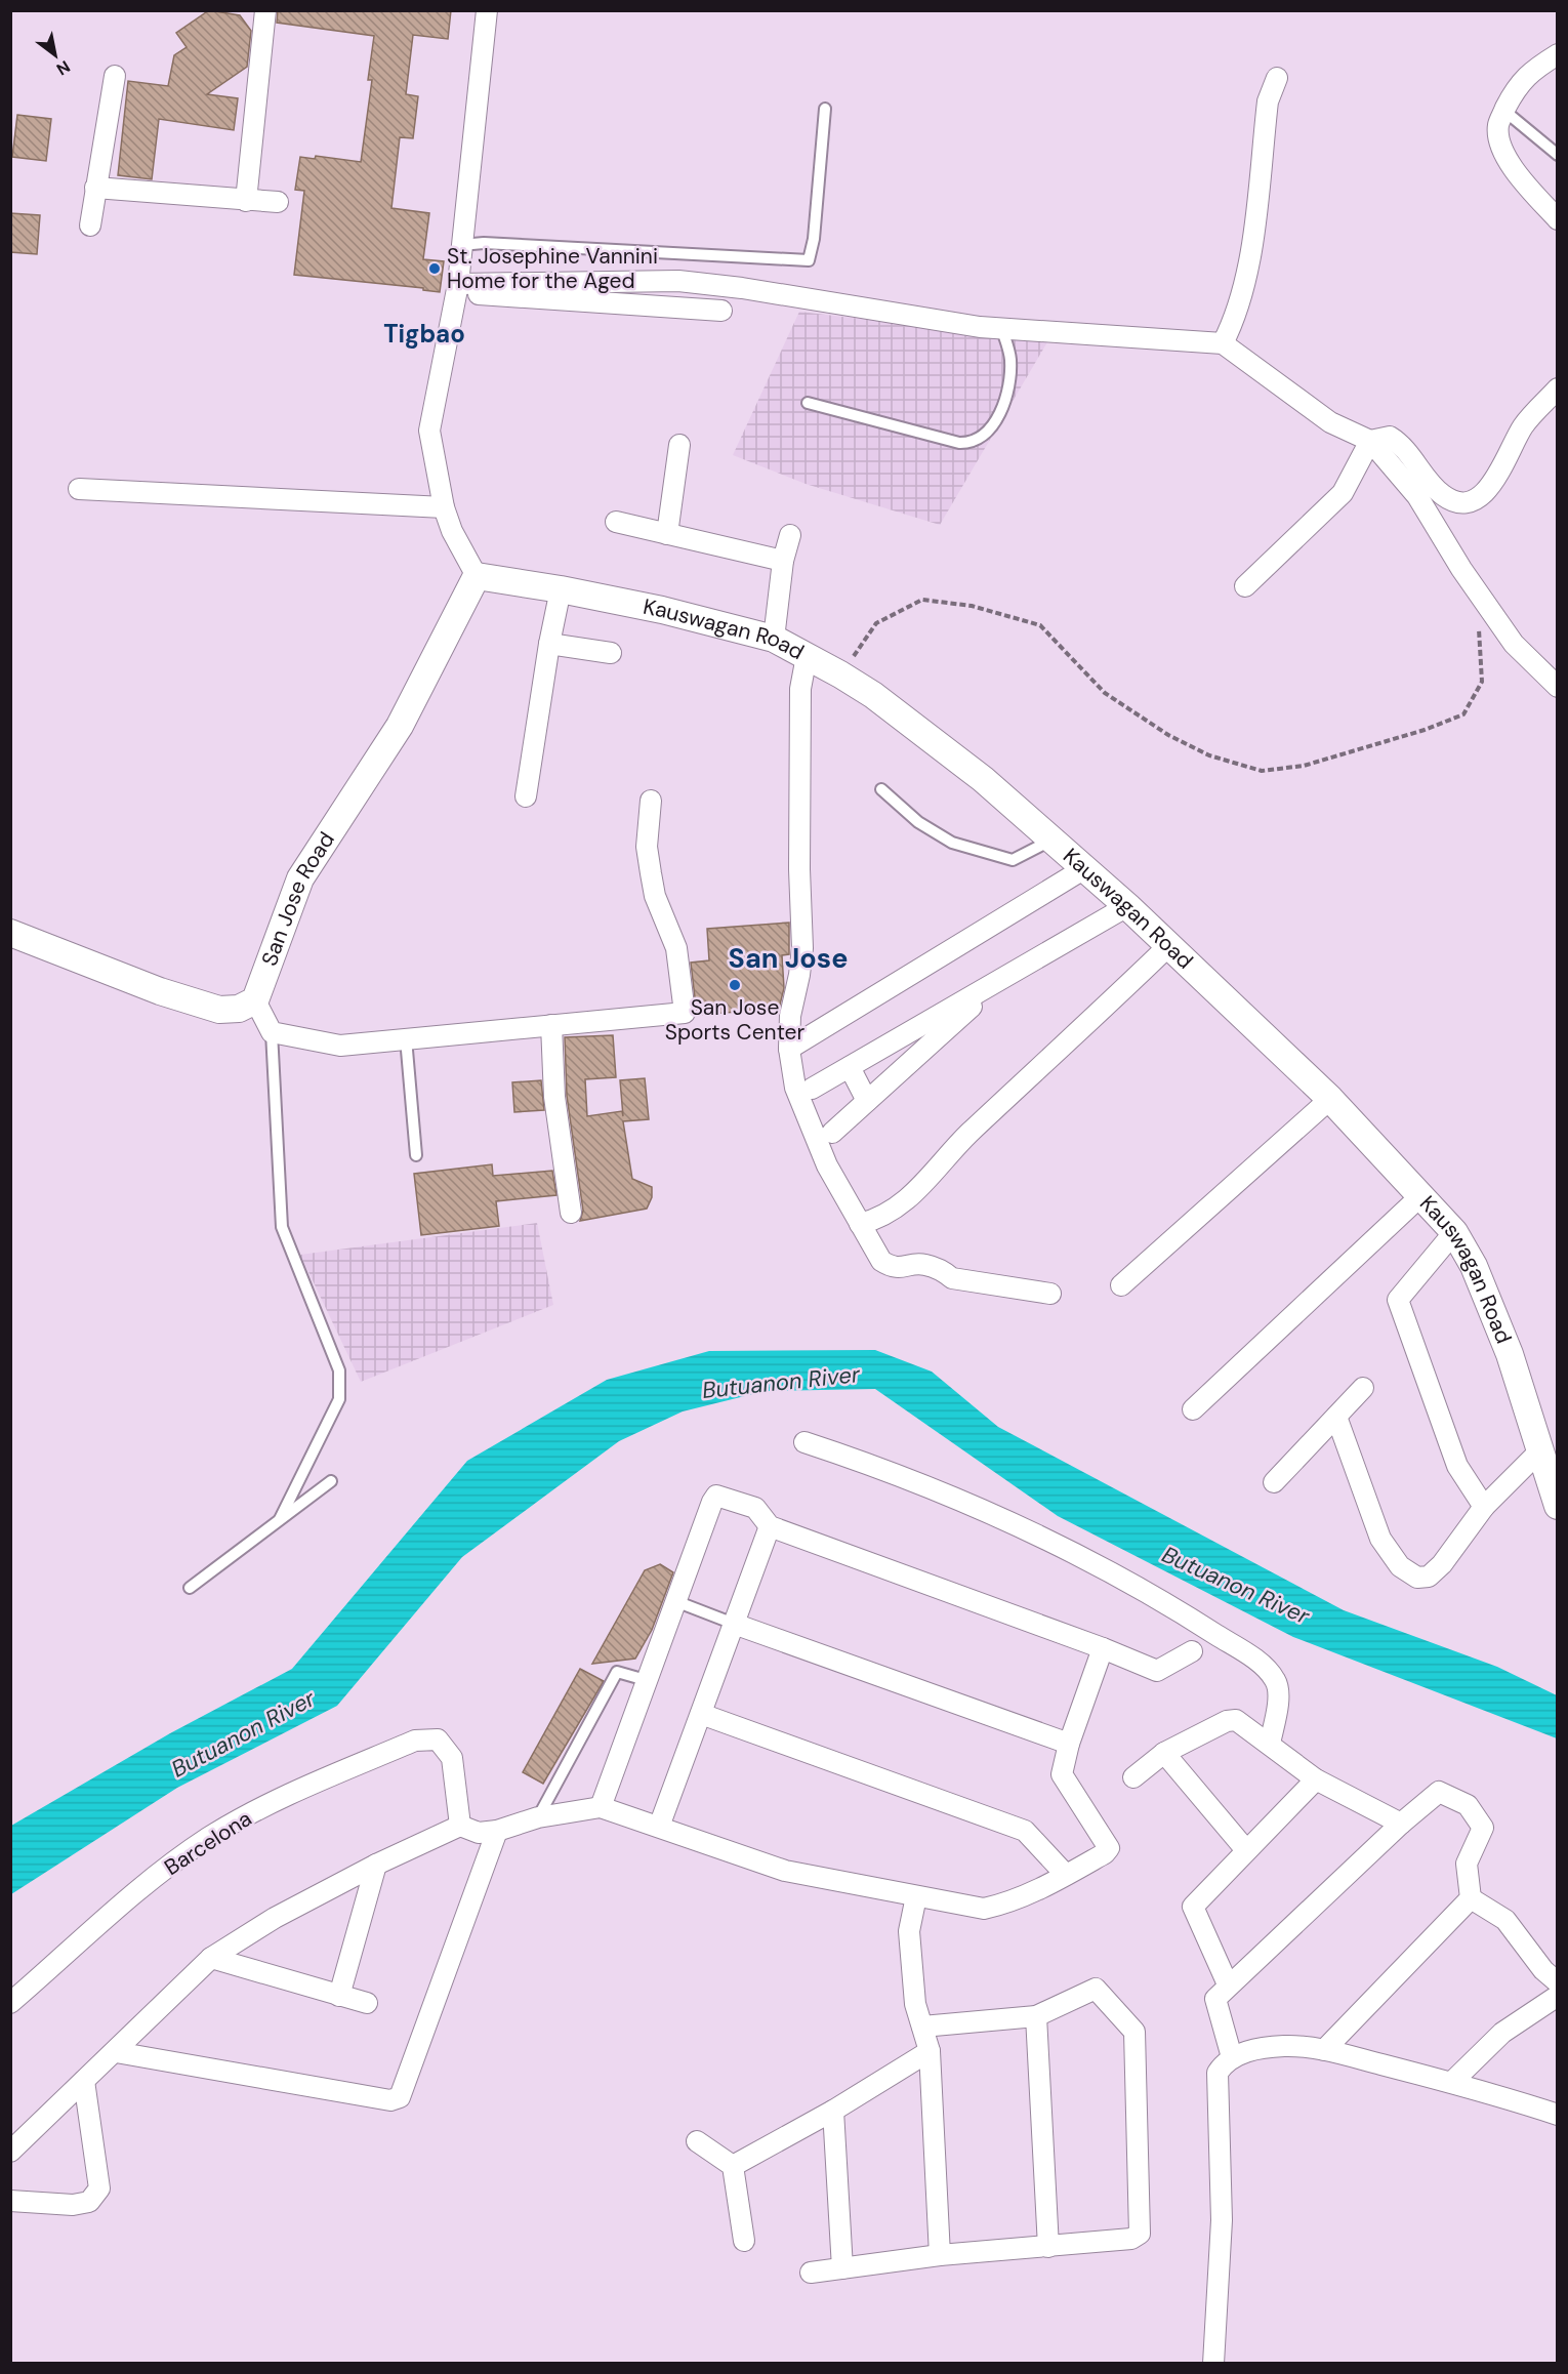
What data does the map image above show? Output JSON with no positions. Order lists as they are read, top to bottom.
{
  "streets": {
    "street": ["Kauswagan Road", "San Jose Road", "Barcelona"]
  },
  "crossings": [
    ["Kauswagan Road", "San Jose Road"]
  ],
  "districts": ["Tigbao", "San Jose"],
  "water": ["Butuanon River"],
  "places": ["St. Josephine Vannini Home for the Aged", "San Jose Sports Center"],
  "north": "bottom right"
}
